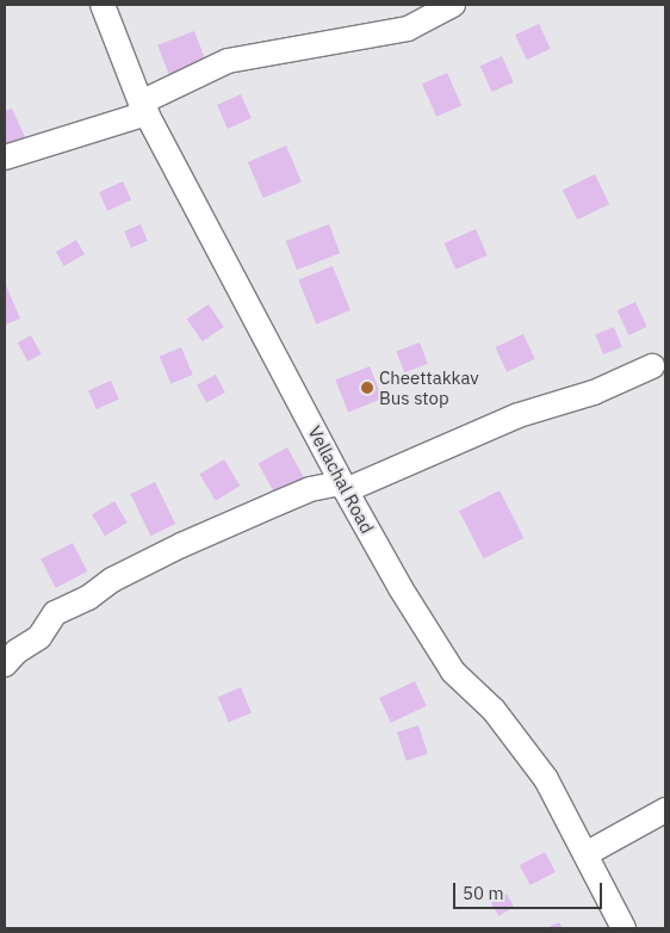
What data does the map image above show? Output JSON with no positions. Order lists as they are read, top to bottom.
{
  "streets": {
    "street": ["Vellachal Road"]
  },
  "places": ["Cheettakkav Bus stop"],
  "scale_bar": "50 m"
}
